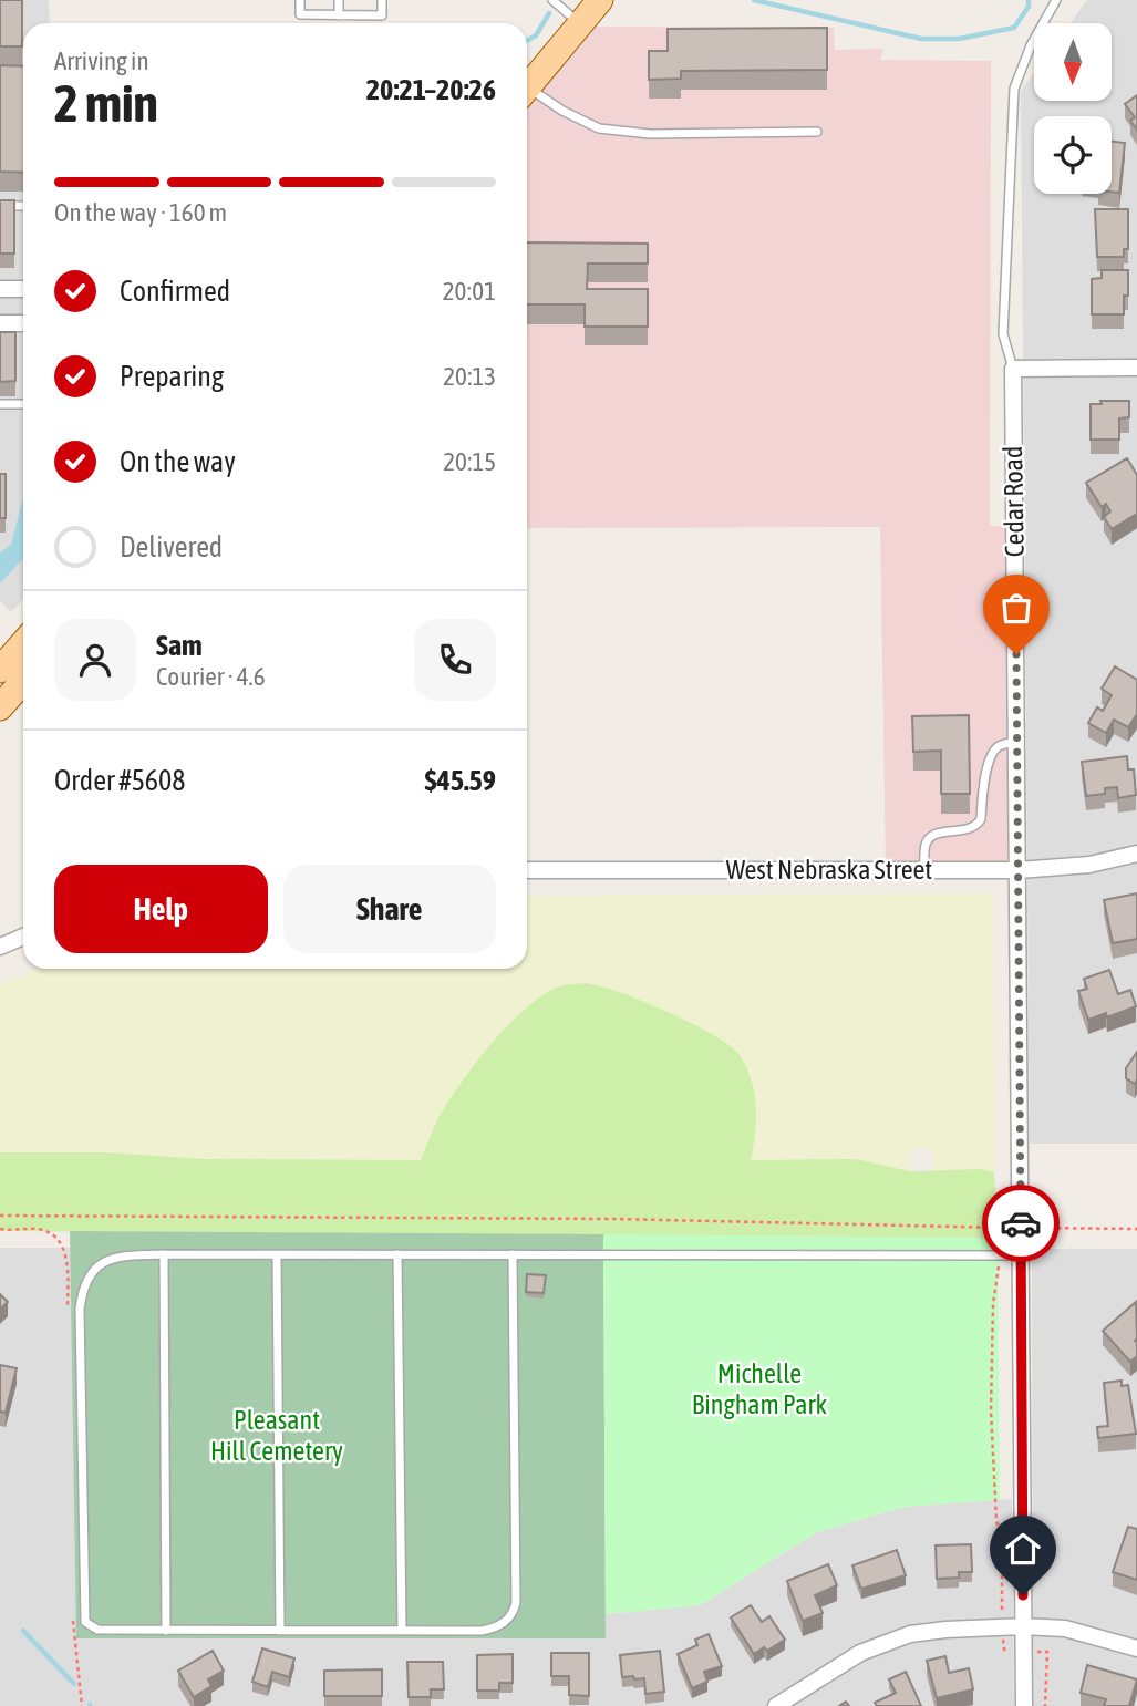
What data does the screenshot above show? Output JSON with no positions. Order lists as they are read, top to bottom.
{
  "streets": {
    "street": ["Cedar Road", "West Nebraska Street"]
  },
  "crossings": [
    ["Cedar Road", "West Nebraska Street"]
  ],
  "parks": ["Michelle Bingham Park", "Pleasant Hill Cemetery"],
  "north": "bottom",
  "page": {
    "heading": ["2 min", "Arriving in", "20:21–20:26"],
    "panel": [
      "Sam",
      "Courier · 4.6",
      "Order #5608",
      "$45.59"
    ],
    "bar": "On the way · 160 m",
    "list": [
      ["Confirmed", "20:01"],
      ["Preparing", "20:13"],
      ["On the way", "20:15"],
      "Delivered"
    ],
    "buttons": ["Help", "Share"]
  }
}
